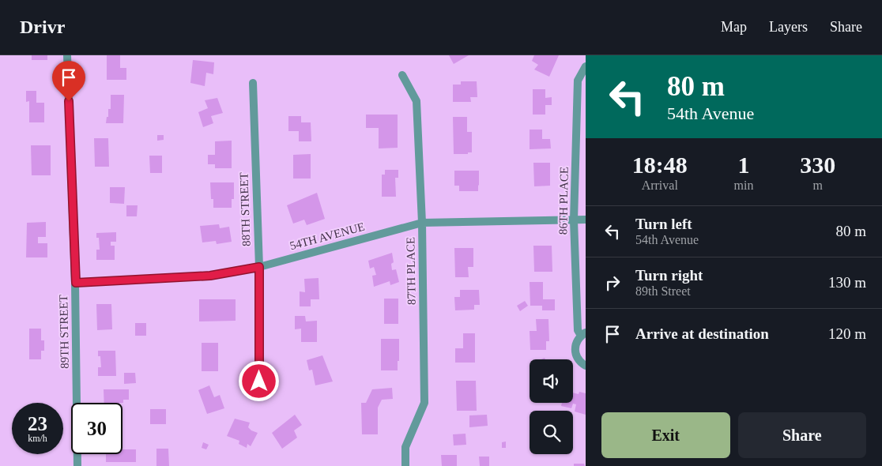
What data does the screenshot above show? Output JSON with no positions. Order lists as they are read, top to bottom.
{
  "streets": {
    "street": [
      "86TH PLACE",
      "88TH STREET",
      "54TH AVENUE",
      "87TH PLACE",
      "89TH STREET"
    ]
  },
  "crossings": [
    ["86TH PLACE", "54TH AVENUE"],
    ["88TH STREET", "54TH AVENUE"],
    ["54TH AVENUE", "87TH PLACE"],
    ["54TH AVENUE", "89TH STREET"]
  ],
  "page": {
    "header": "Drivr",
    "nav": ["Map", "Layers", "Share"],
    "turn": ["80 m", "54th Avenue"],
    "eta": [
      "18:48",
      "Arrival",
      "1",
      "min",
      "330",
      "m"
    ],
    "list": [
      {
        "name": "Turn left",
        "note": "54th Avenue",
        "value": "80 m"
      },
      {
        "name": "Turn right",
        "note": "89th Street",
        "value": "130 m"
      },
      {
        "name": "Arrive at destination",
        "value": "120 m"
      }
    ],
    "speed": "23 km/h",
    "limit": "30",
    "buttons": ["Exit", "Share"]
  }
}
